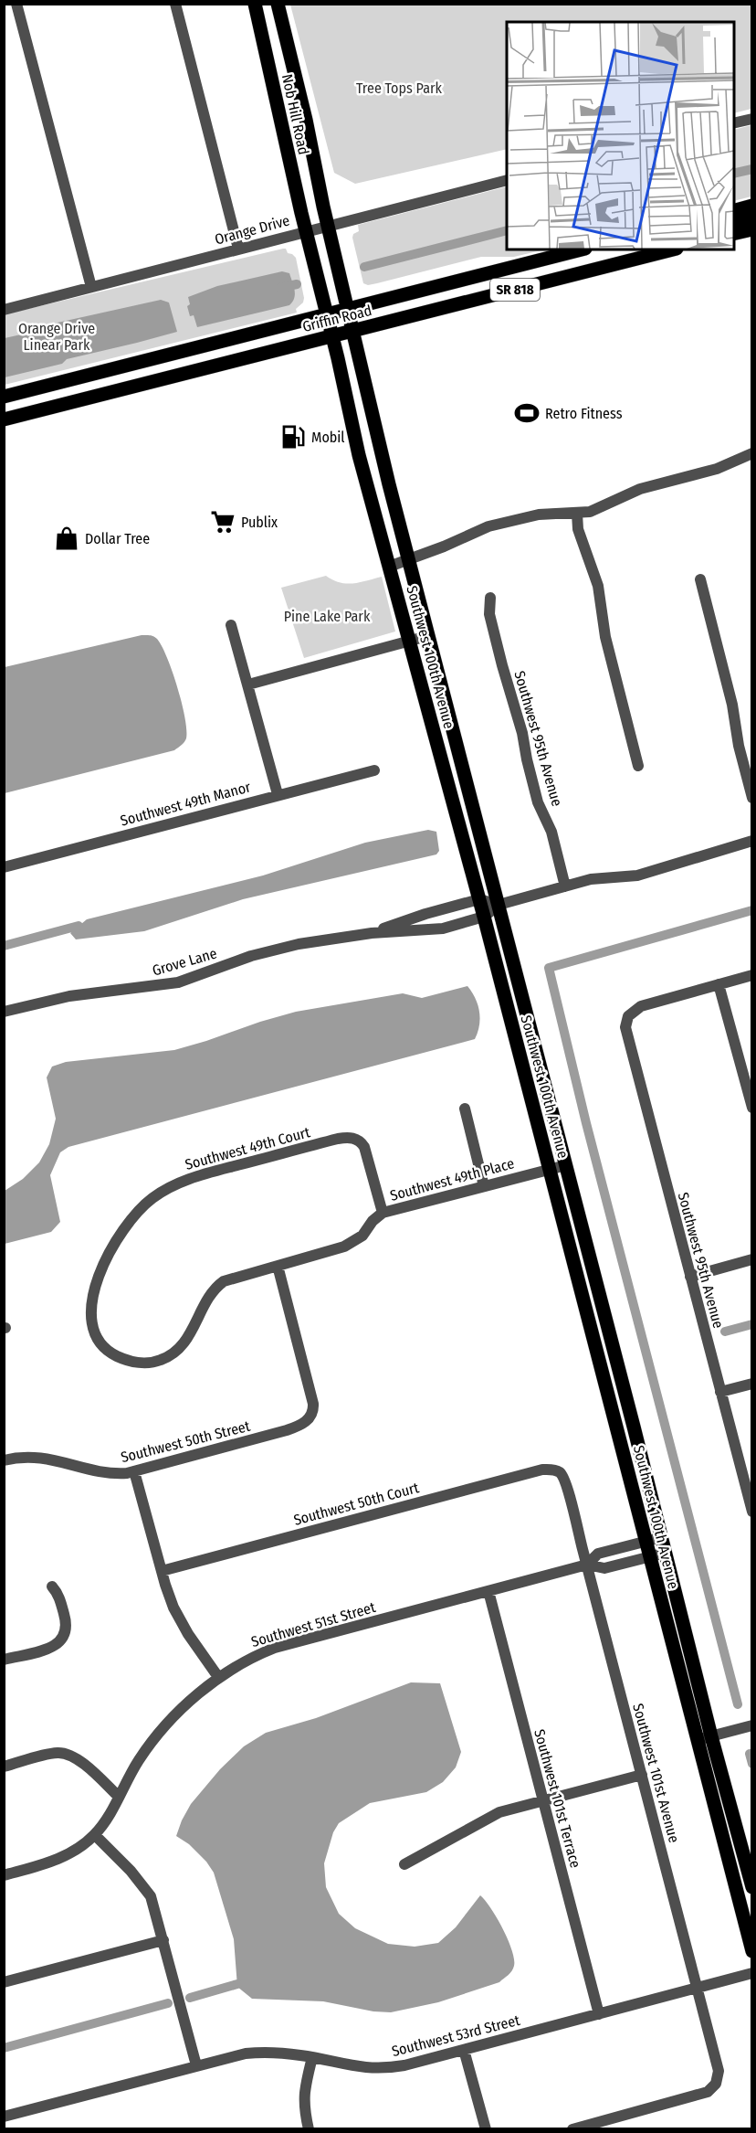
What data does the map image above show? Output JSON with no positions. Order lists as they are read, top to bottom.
{
  "streets": {
    "main road": [
      "Nob Hill Road",
      "SR 818",
      "Griffin Road",
      "Southwest 100th Avenue"
    ],
    "street": [
      "Orange Drive",
      "Southwest 95th Avenue",
      "Southwest 49th Manor",
      "Grove Lane",
      "Southwest 49th Court",
      "Southwest 49th Place",
      "Southwest 50th Street",
      "Southwest 50th Court",
      "Southwest 51st Street",
      "Southwest 101st Avenue",
      "Southwest 101st Terrace",
      "Southwest 53rd Street"
    ]
  },
  "crossings": [
    ["Nob Hill Road", "Orange Drive"],
    ["Nob Hill Road", "Southwest 100th Avenue"],
    ["Orange Drive", "Southwest 100th Avenue"],
    ["Griffin Road", "Southwest 100th Avenue"],
    ["Southwest 100th Avenue", "Grove Lane"],
    ["Southwest 100th Avenue", "Southwest 49th Place"],
    ["Southwest 100th Avenue", "Southwest 51st Street"],
    ["Southwest 49th Court", "Southwest 49th Place"],
    ["Southwest 49th Place", "Southwest 50th Street"],
    ["Southwest 50th Court", "Southwest 101st Avenue"],
    ["Southwest 51st Street", "Southwest 101st Avenue"],
    ["Southwest 51st Street", "Southwest 101st Terrace"],
    ["Southwest 101st Avenue", "Southwest 53rd Street"],
    ["Southwest 101st Terrace", "Southwest 53rd Street"]
  ],
  "parks": ["Tree Tops Park", "Orange Drive Linear Park", "Pine Lake Park"],
  "places": {
    "sports": ["Retro Fitness"],
    "fuel station": ["Mobil"],
    "supermarket": ["Publix"],
    "shop": ["Dollar Tree"]
  }
}
